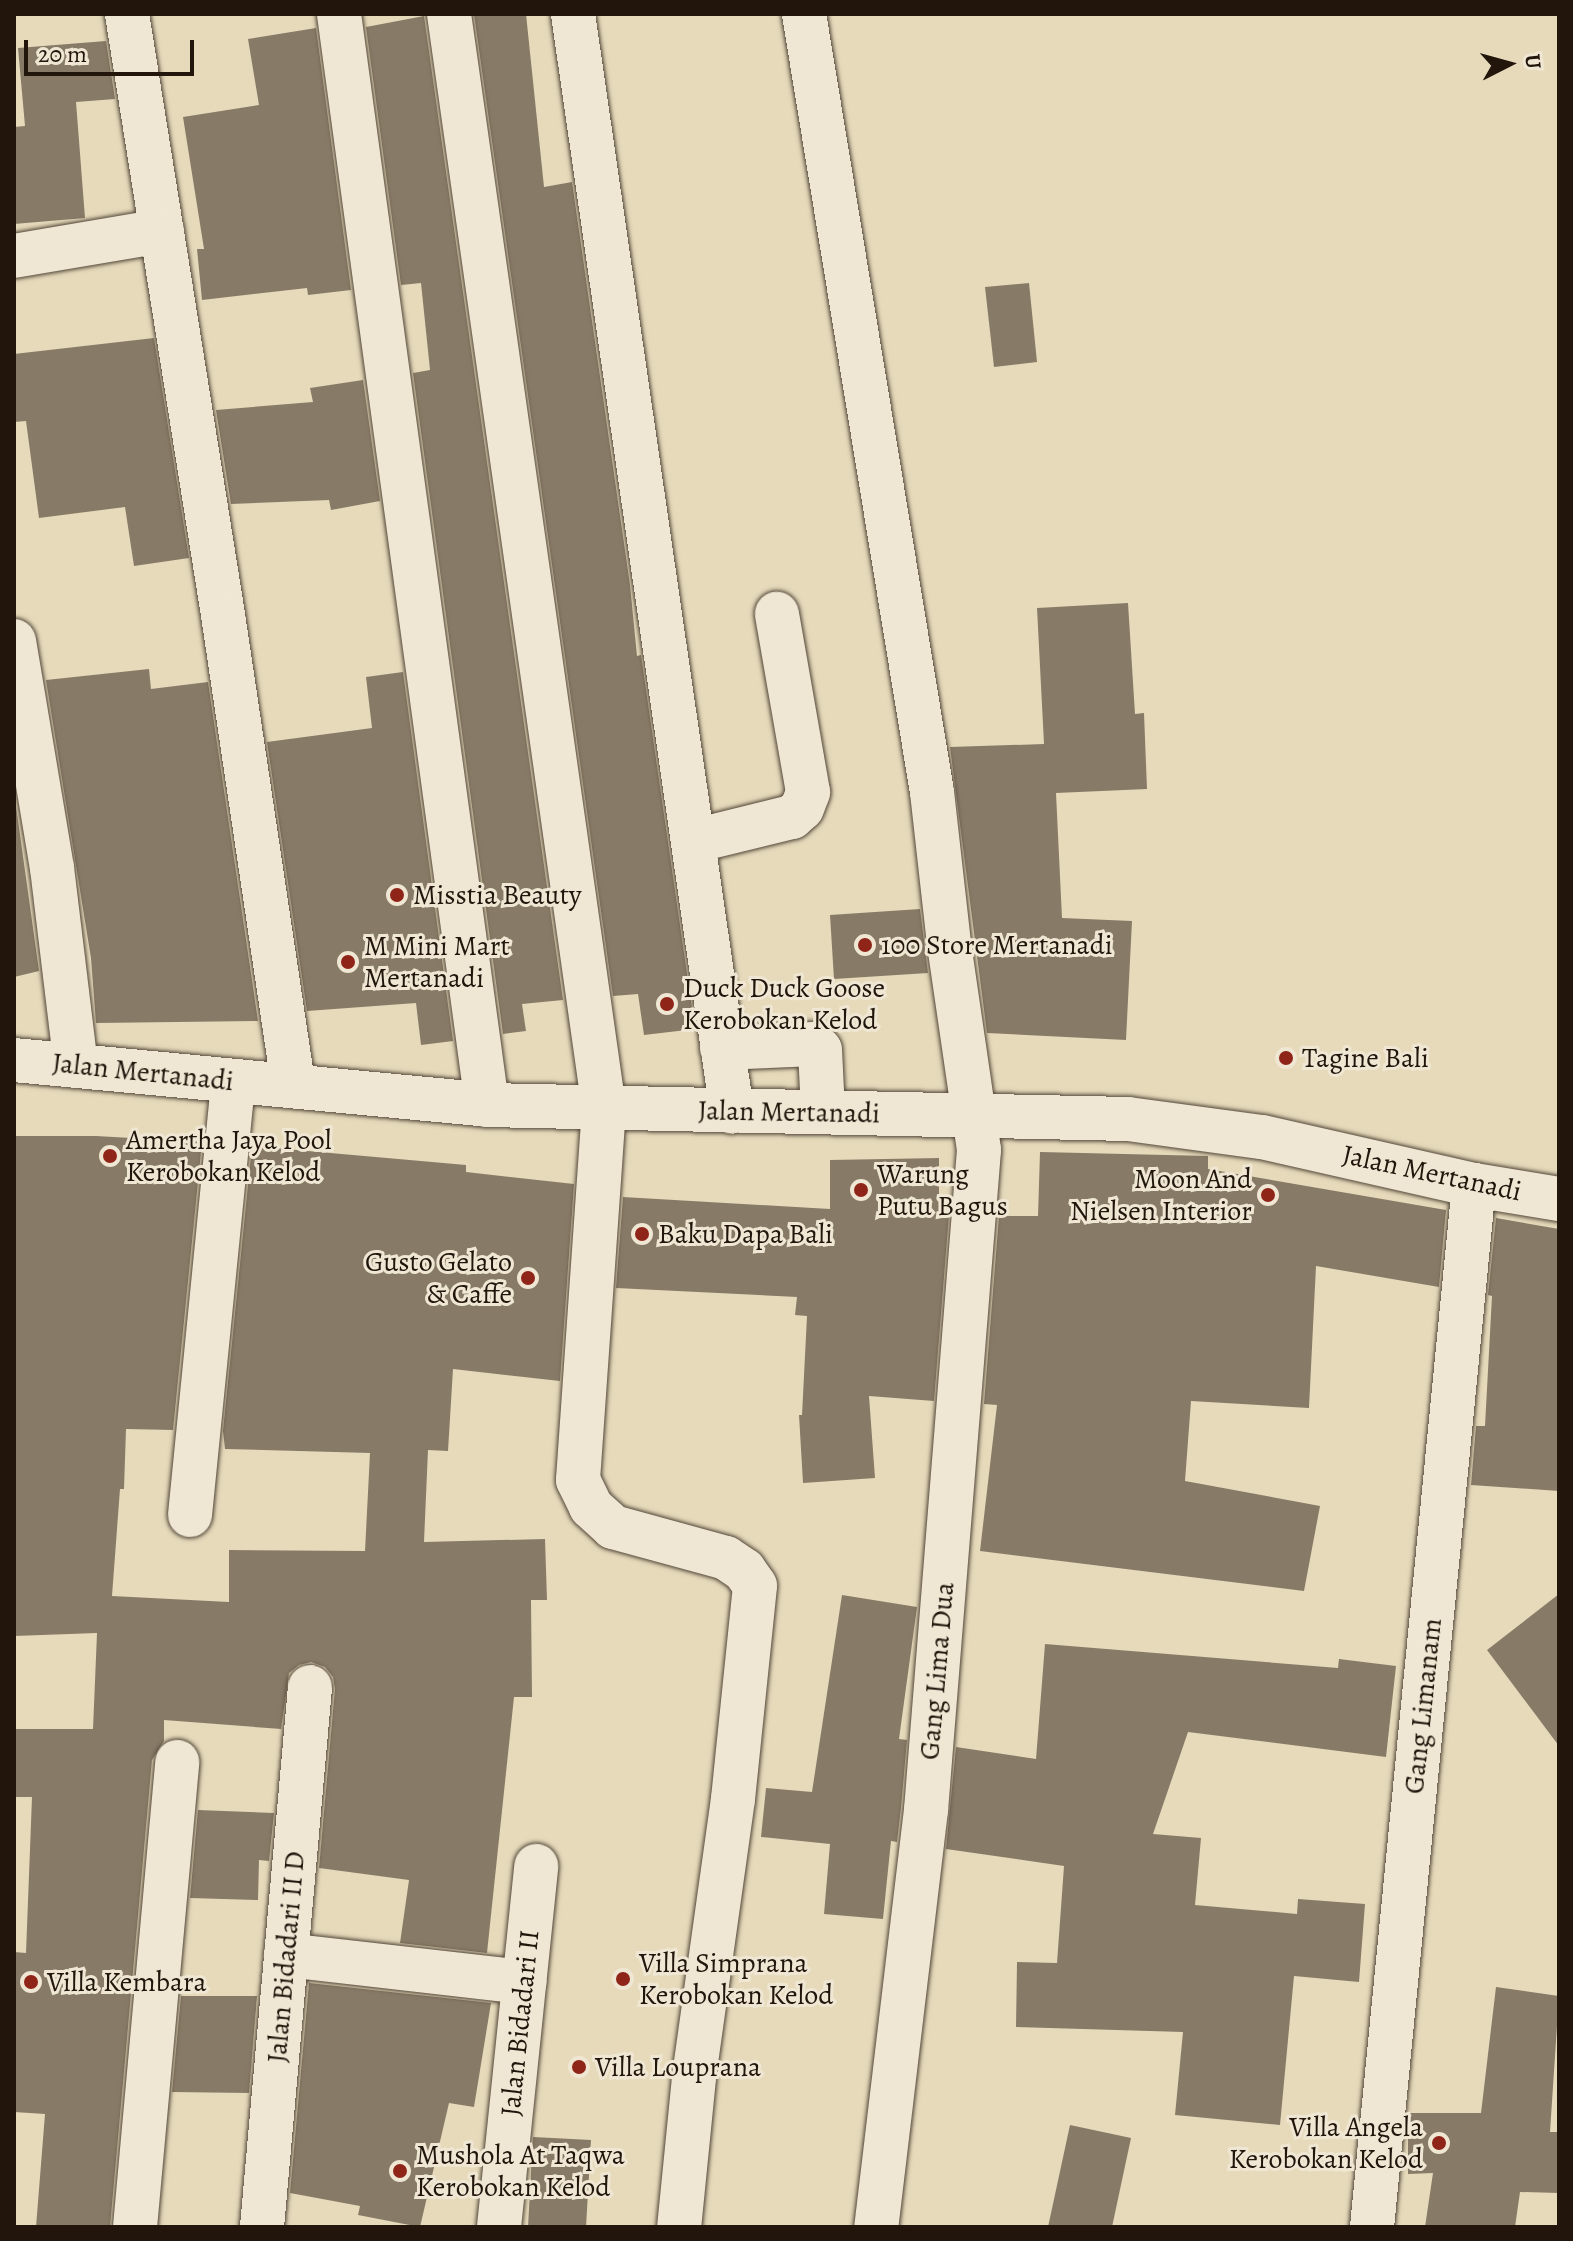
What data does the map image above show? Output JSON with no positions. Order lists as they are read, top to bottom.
{
  "streets": {
    "street": [
      "Jalan Mertanadi",
      "Gang Lima Dua",
      "Gang Limanam",
      "Jalan Bidadari II D",
      "Jalan Bidadari II"
    ]
  },
  "crossings": [
    ["Jalan Mertanadi", "Gang Lima Dua"],
    ["Jalan Mertanadi", "Gang Limanam"]
  ],
  "places": [
    "Misstia Beauty",
    "100 Store Mertanadi",
    "M Mini Mart Mertanadi",
    "Duck Duck Goose Kerobokan Kelod",
    "Tagine Bali",
    "Amertha Jaya Pool Kerobokan Kelod",
    "Warung Putu Bagus",
    "Moon And Nielsen Interior",
    "Baku Dapa Bali",
    "Gusto Gelato & Caffe",
    "Villa Simprana Kerobokan Kelod",
    "Villa Kembara",
    "Villa Louprana",
    "Villa Angela Kerobokan Kelod",
    "Mushola At Taqwa Kerobokan Kelod"
  ],
  "scale_bar": "20 m",
  "north": "right"
}
